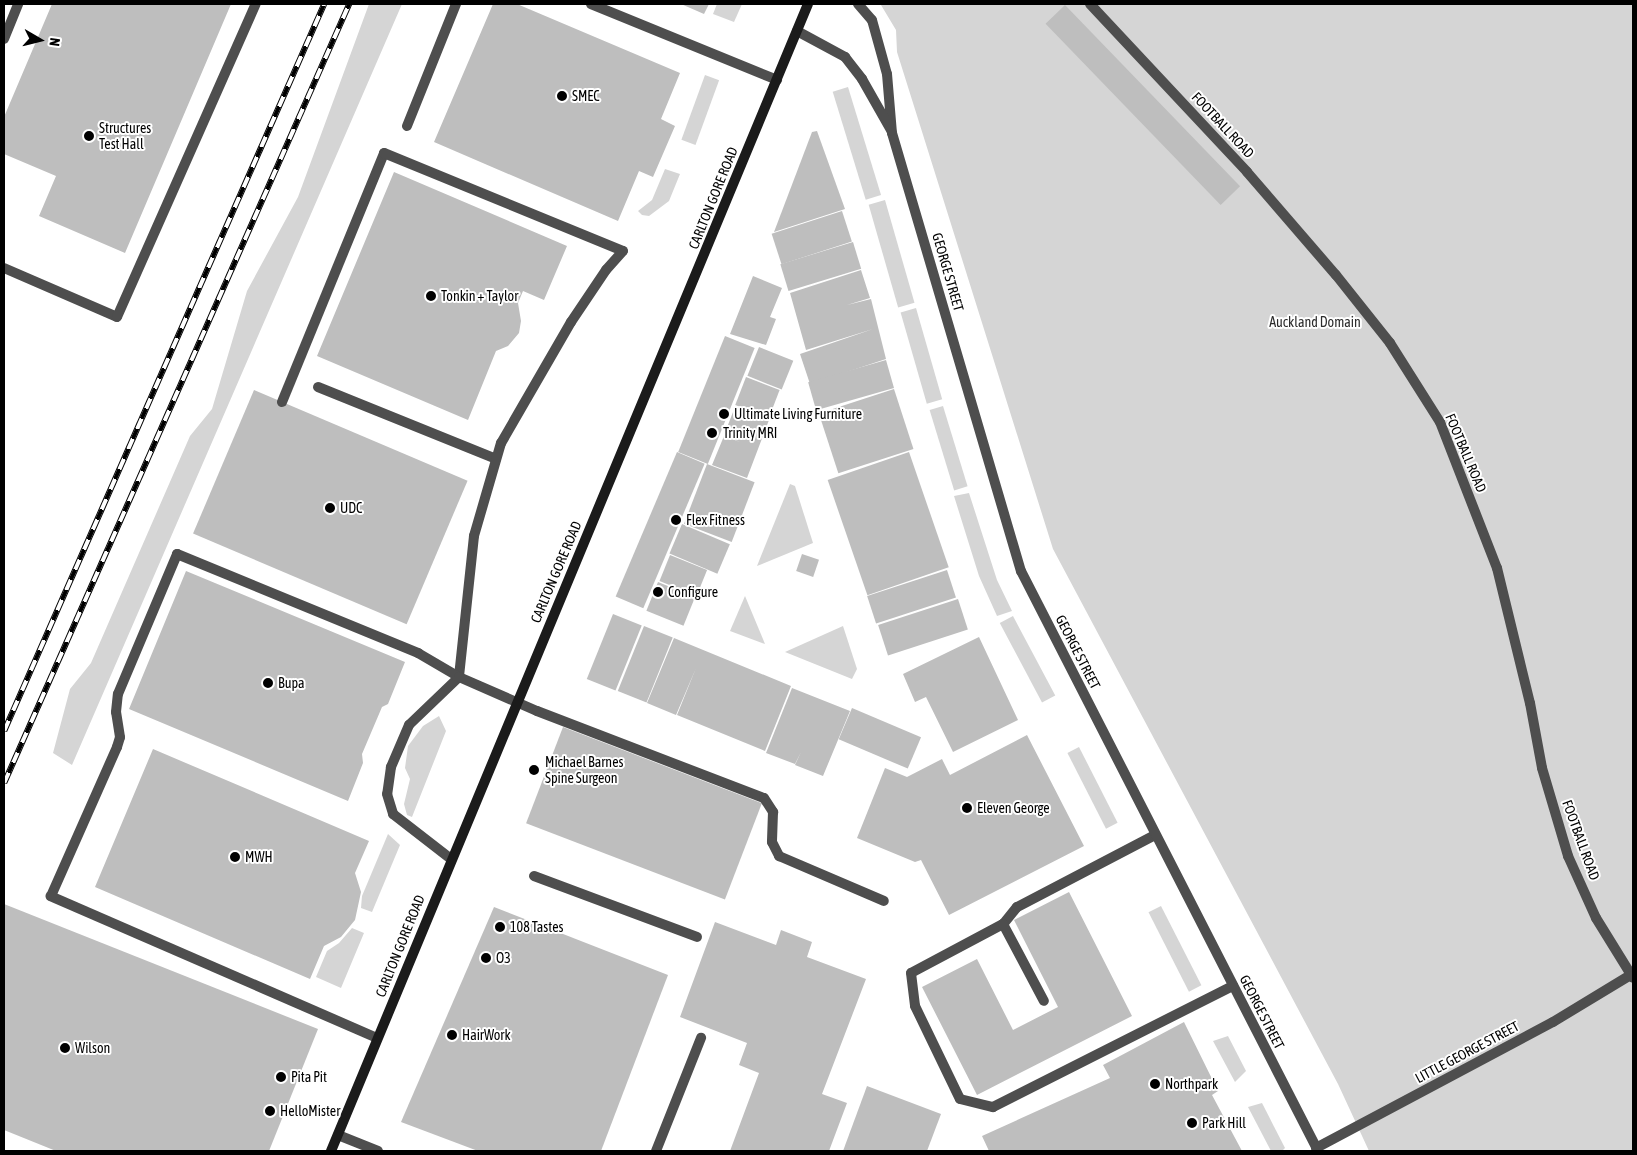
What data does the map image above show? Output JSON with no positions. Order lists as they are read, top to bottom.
{
  "streets": {
    "main road": ["CARLTON GORE ROAD"],
    "street": ["FOOTBALL ROAD", "GEORGE STREET", "LITTLE GEORGE STREET"]
  },
  "crossings": [
    ["FOOTBALL ROAD", "LITTLE GEORGE STREET"],
    ["CARLTON GORE ROAD", "GEORGE STREET"],
    ["GEORGE STREET", "LITTLE GEORGE STREET"]
  ],
  "parks": ["Auckland Domain"],
  "places": [
    "SMEC",
    "Structures Test Hall",
    "Tonkin + Taylor",
    "Ultimate Living Furniture",
    "Trinity MRI",
    "UDC",
    "Flex Fitness",
    "Configure",
    "Bupa",
    "Michael Barnes Spine Surgeon",
    "Eleven George",
    "MWH",
    "108 Tastes",
    "O3",
    "HairWork",
    "Wilson",
    "Pita Pit",
    "Northpark",
    "HelloMister",
    "Park Hill"
  ],
  "north": "right"
}
